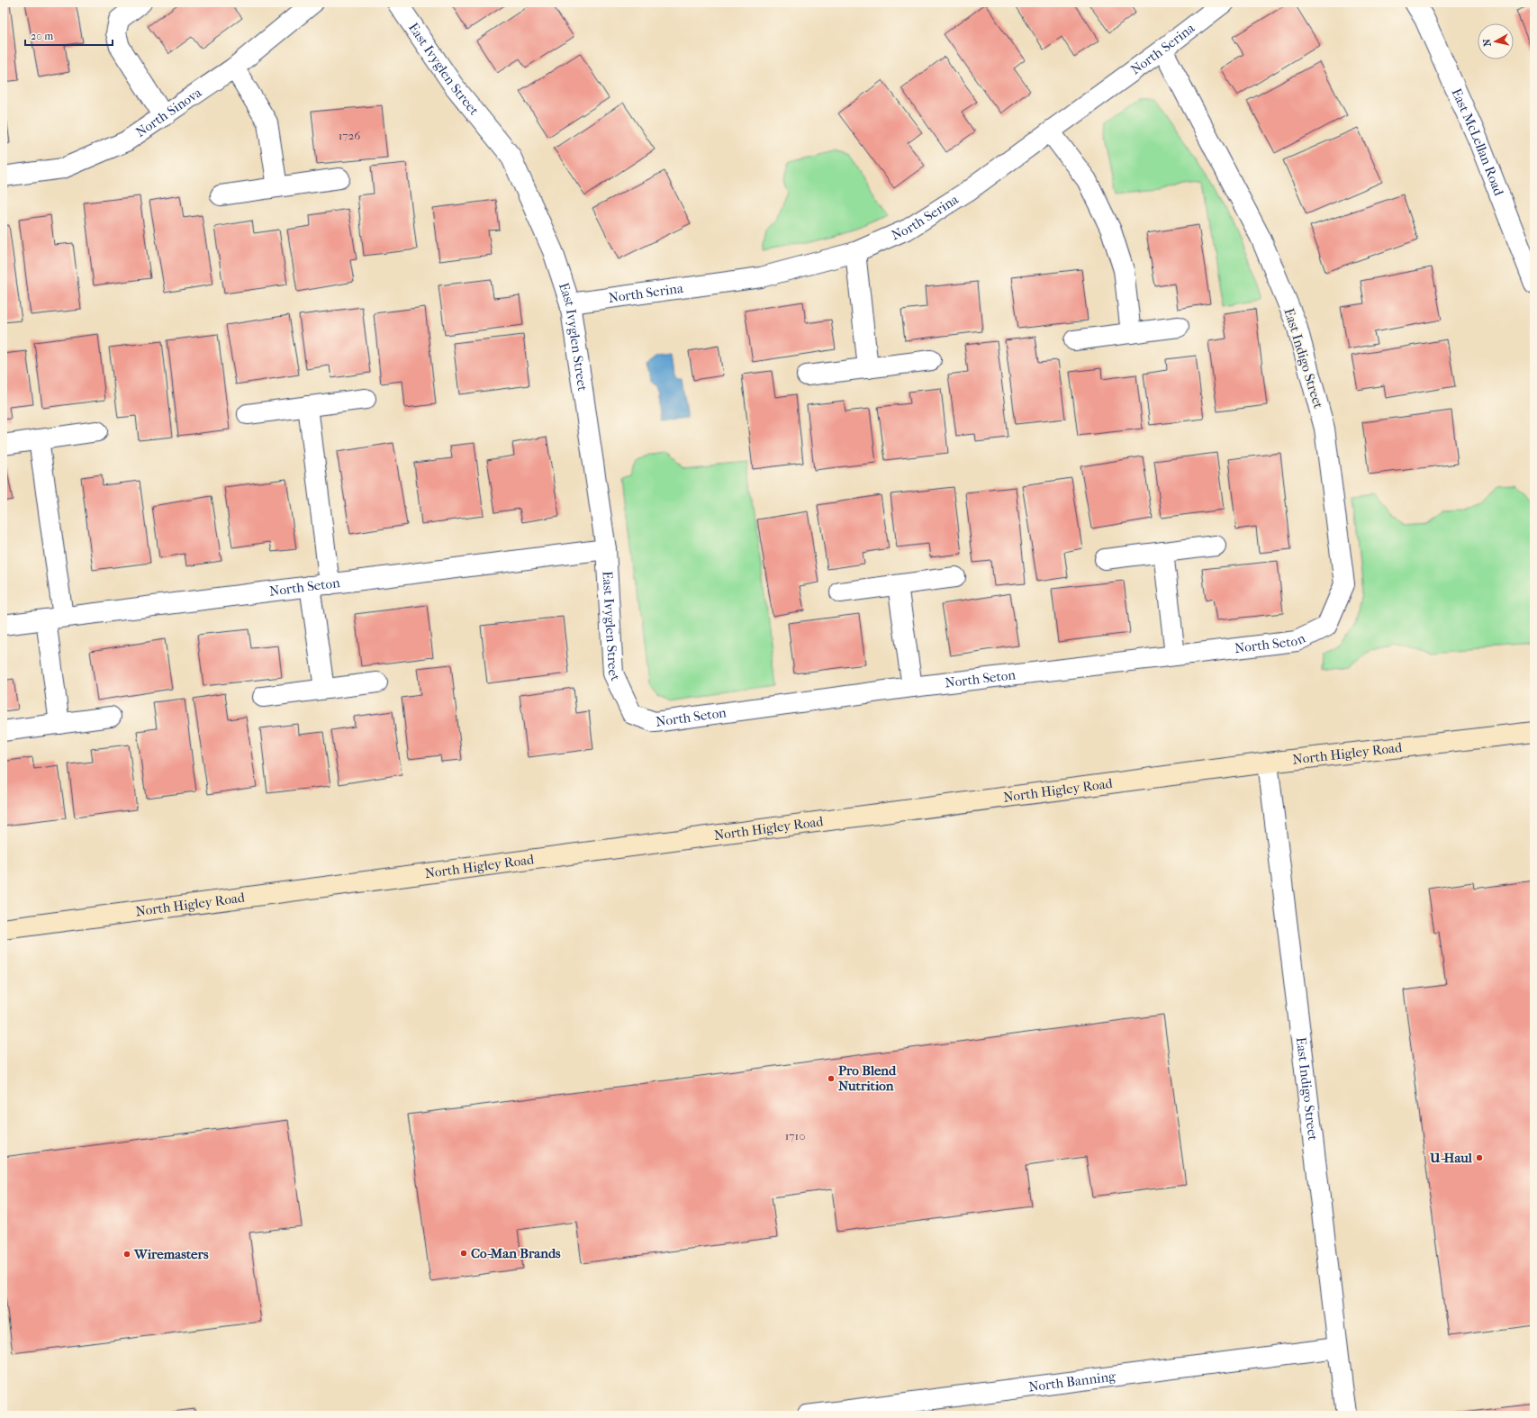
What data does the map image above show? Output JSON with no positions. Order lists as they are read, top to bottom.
{
  "streets": {
    "main road": ["North Higley Road"],
    "street": [
      "North Serina",
      "East Ivyglen Street",
      "North Sinova",
      "East McLellan Road",
      "East Indigo Street",
      "North Seton",
      "North Banning"
    ]
  },
  "crossings": [
    ["North Serina", "East Ivyglen Street"],
    ["North Serina", "East Indigo Street"],
    ["East Ivyglen Street", "North Seton"],
    ["East Indigo Street", "North Seton"],
    ["East Indigo Street", "North Higley Road"],
    ["East Indigo Street", "North Banning"]
  ],
  "places": [
    "Pro Blend Nutrition",
    "U-Haul",
    "Co-Man Brands",
    "Wiremasters"
  ],
  "house_numbers": ["1726", "1710"],
  "scale_bar": "20 m",
  "north": "left"
}
